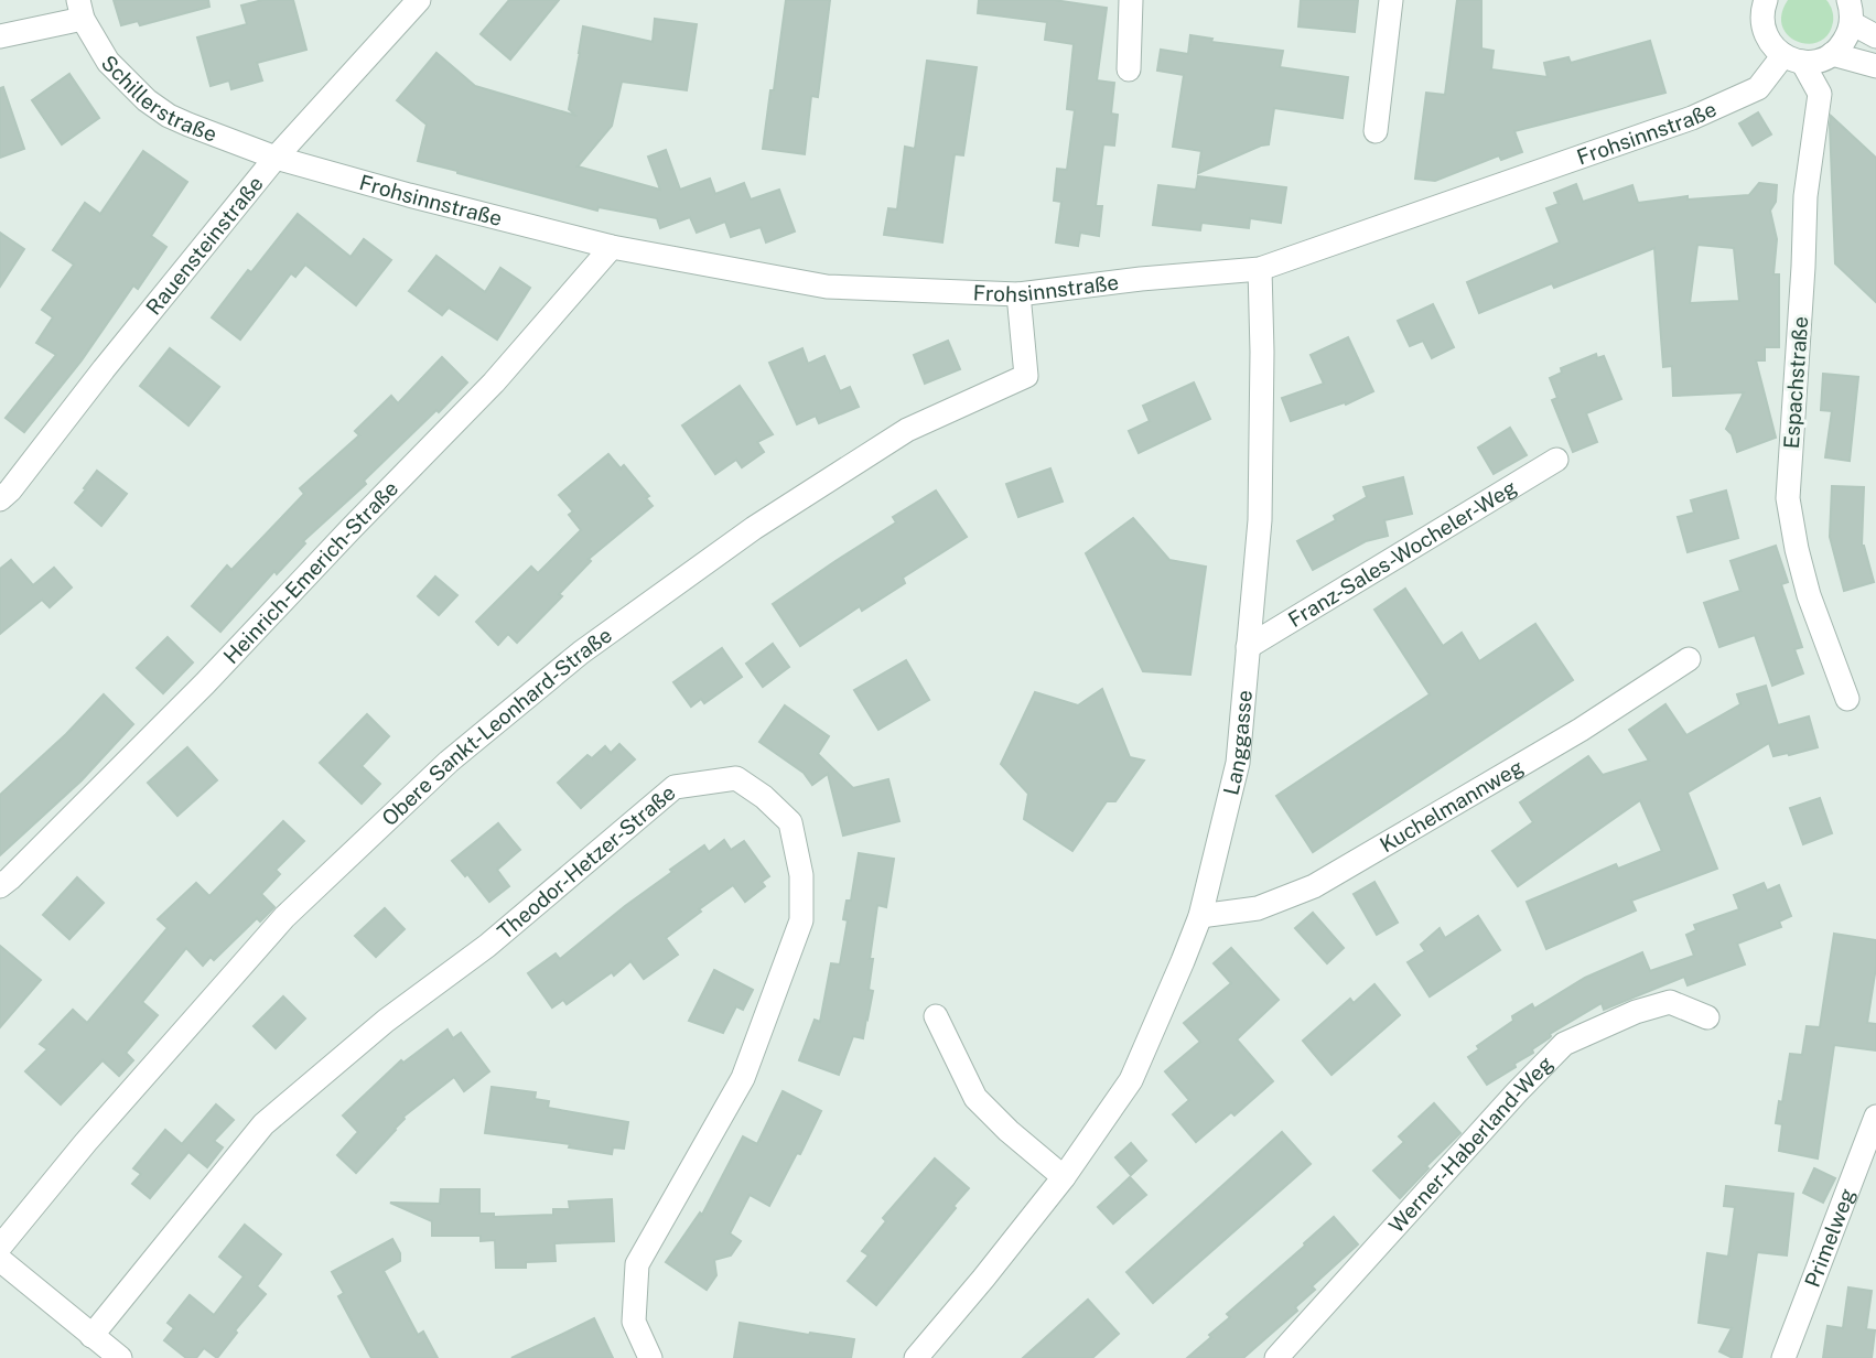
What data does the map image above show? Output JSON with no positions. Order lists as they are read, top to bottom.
{
  "streets": {
    "street": [
      "Schillerstraße",
      "Frohsinnstraße",
      "Rauensteinstraße",
      "Espachstraße",
      "Franz-Sales-Wocheler-Weg",
      "Heinrich-Emerich-Straße",
      "Obere Sankt-Leonhard-Straße",
      "Langgasse",
      "Kuchelmannweg",
      "Theodor-Hetzer-Straße",
      "Werner-Haberland-Weg",
      "Primelweg"
    ]
  },
  "crossings": [
    ["Schillerstraße", "Frohsinnstraße"],
    ["Schillerstraße", "Rauensteinstraße"],
    ["Frohsinnstraße", "Rauensteinstraße"],
    ["Frohsinnstraße", "Espachstraße"],
    ["Frohsinnstraße", "Heinrich-Emerich-Straße"],
    ["Frohsinnstraße", "Obere Sankt-Leonhard-Straße"],
    ["Frohsinnstraße", "Langgasse"],
    ["Franz-Sales-Wocheler-Weg", "Langgasse"],
    ["Langgasse", "Kuchelmannweg"]
  ]
}
